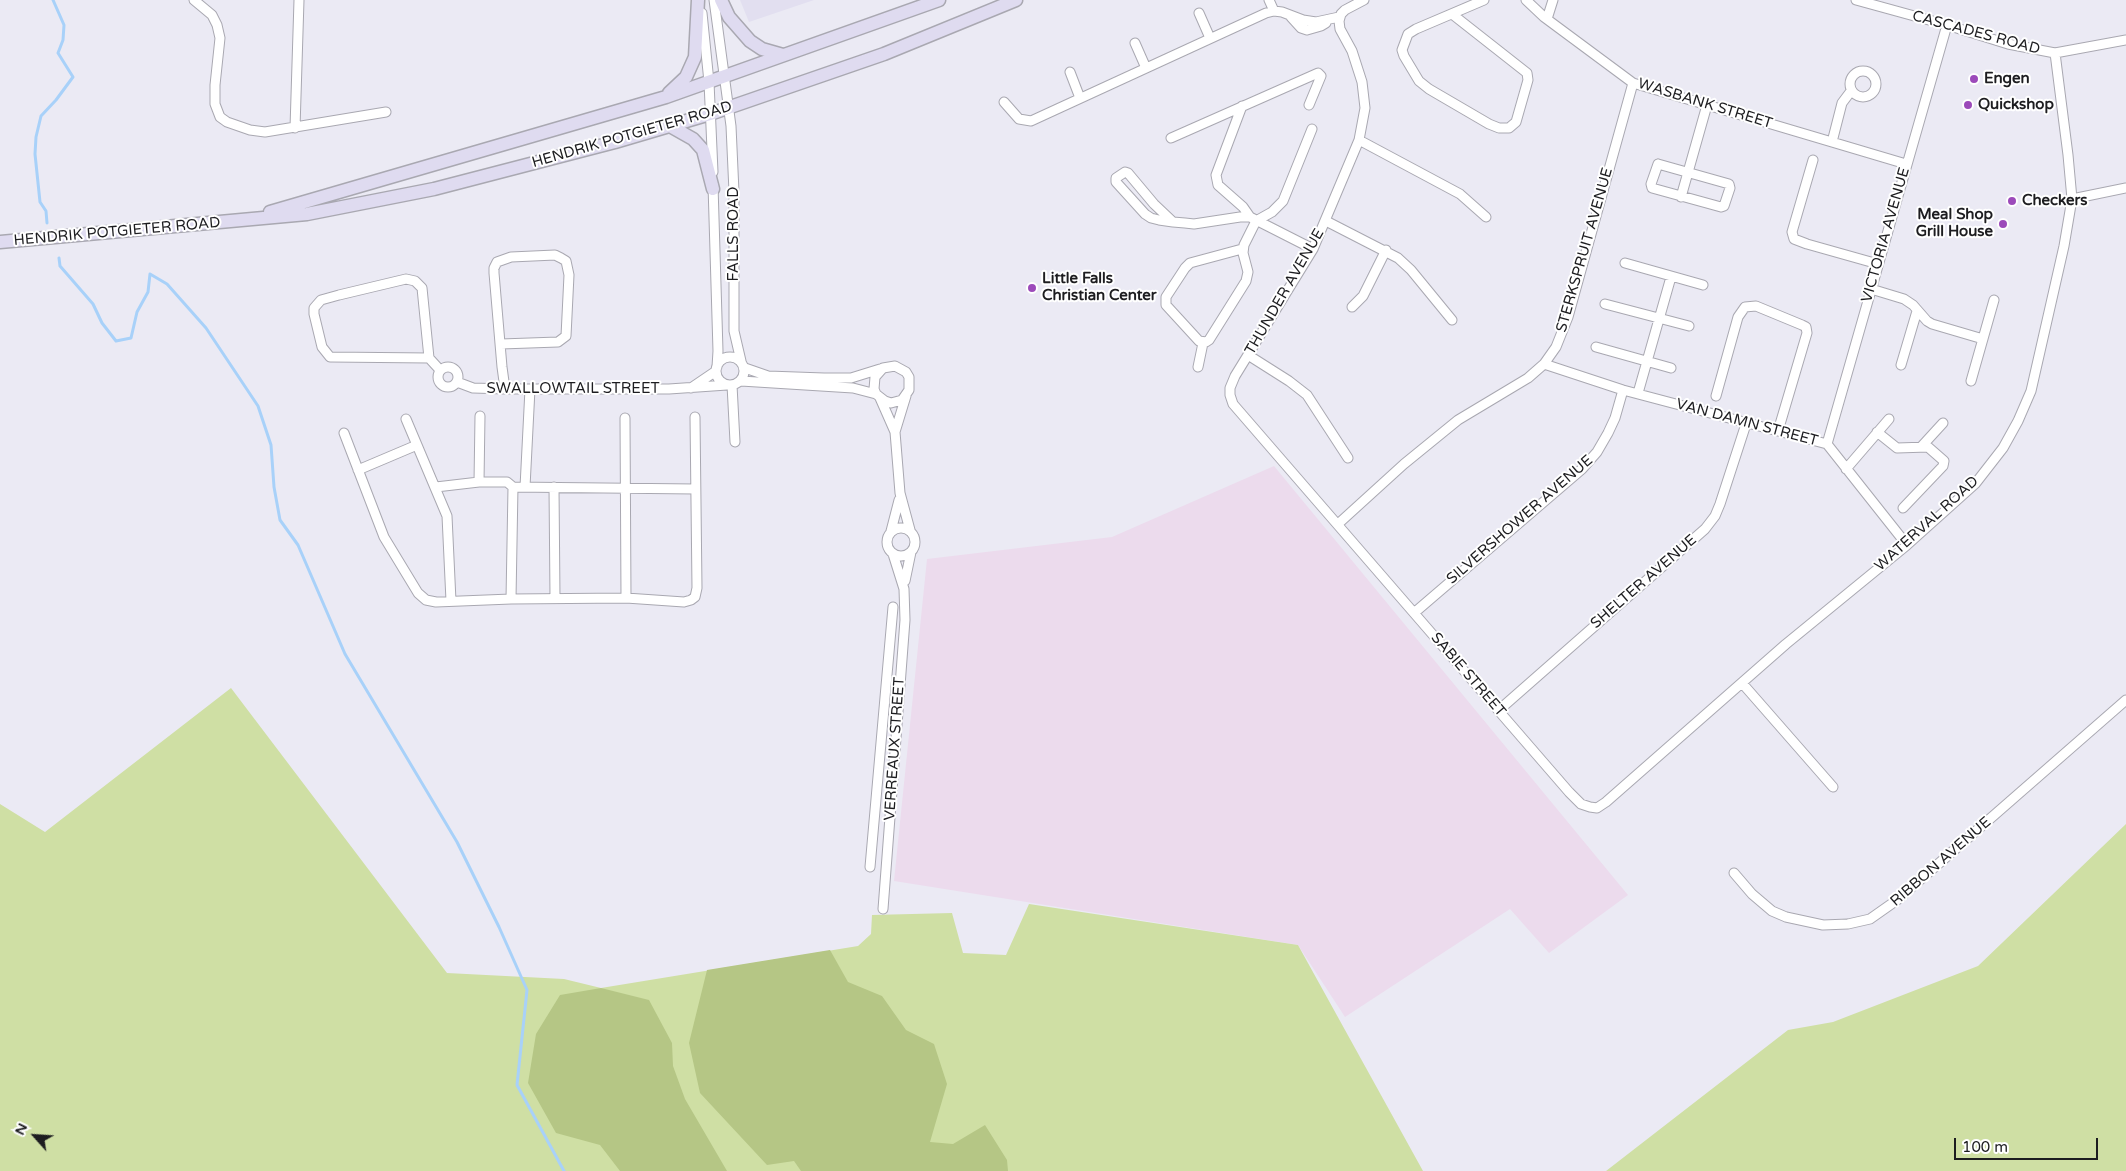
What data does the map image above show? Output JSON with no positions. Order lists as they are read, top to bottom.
{
  "streets": {
    "main road": ["HENDRIK POTGIETER ROAD"],
    "street": [
      "CASCADES ROAD",
      "WASBANK STREET",
      "FALLS ROAD",
      "VICTORIA AVENUE",
      "STERKSPRUIT AVENUE",
      "THUNDER AVENUE",
      "SWALLOWTAIL STREET",
      "VAN DAMN STREET",
      "SILVERSHOWER AVENUE",
      "WATERVAL ROAD",
      "SHELTER AVENUE",
      "SABIE STREET",
      "VERREAUX STREET",
      "RIBBON AVENUE"
    ]
  },
  "crossings": [
    ["CASCADES ROAD", "VICTORIA AVENUE"],
    ["CASCADES ROAD", "WATERVAL ROAD"],
    ["WASBANK STREET", "VICTORIA AVENUE"],
    ["WASBANK STREET", "STERKSPRUIT AVENUE"],
    ["HENDRIK POTGIETER ROAD", "FALLS ROAD"],
    ["FALLS ROAD", "SWALLOWTAIL STREET"],
    ["VICTORIA AVENUE", "VAN DAMN STREET"],
    ["STERKSPRUIT AVENUE", "THUNDER AVENUE"],
    ["STERKSPRUIT AVENUE", "VAN DAMN STREET"],
    ["STERKSPRUIT AVENUE", "SABIE STREET"],
    ["THUNDER AVENUE", "SABIE STREET"],
    ["VAN DAMN STREET", "SILVERSHOWER AVENUE"],
    ["VAN DAMN STREET", "WATERVAL ROAD"],
    ["VAN DAMN STREET", "SHELTER AVENUE"],
    ["SILVERSHOWER AVENUE", "SABIE STREET"],
    ["WATERVAL ROAD", "SABIE STREET"],
    ["SHELTER AVENUE", "SABIE STREET"]
  ],
  "places": [
    "Engen",
    "Quickshop",
    "Checkers",
    "Meal Shop Grill House",
    "Little Falls Christian Center"
  ],
  "scale_bar": "100 m",
  "north": "top left"
}
